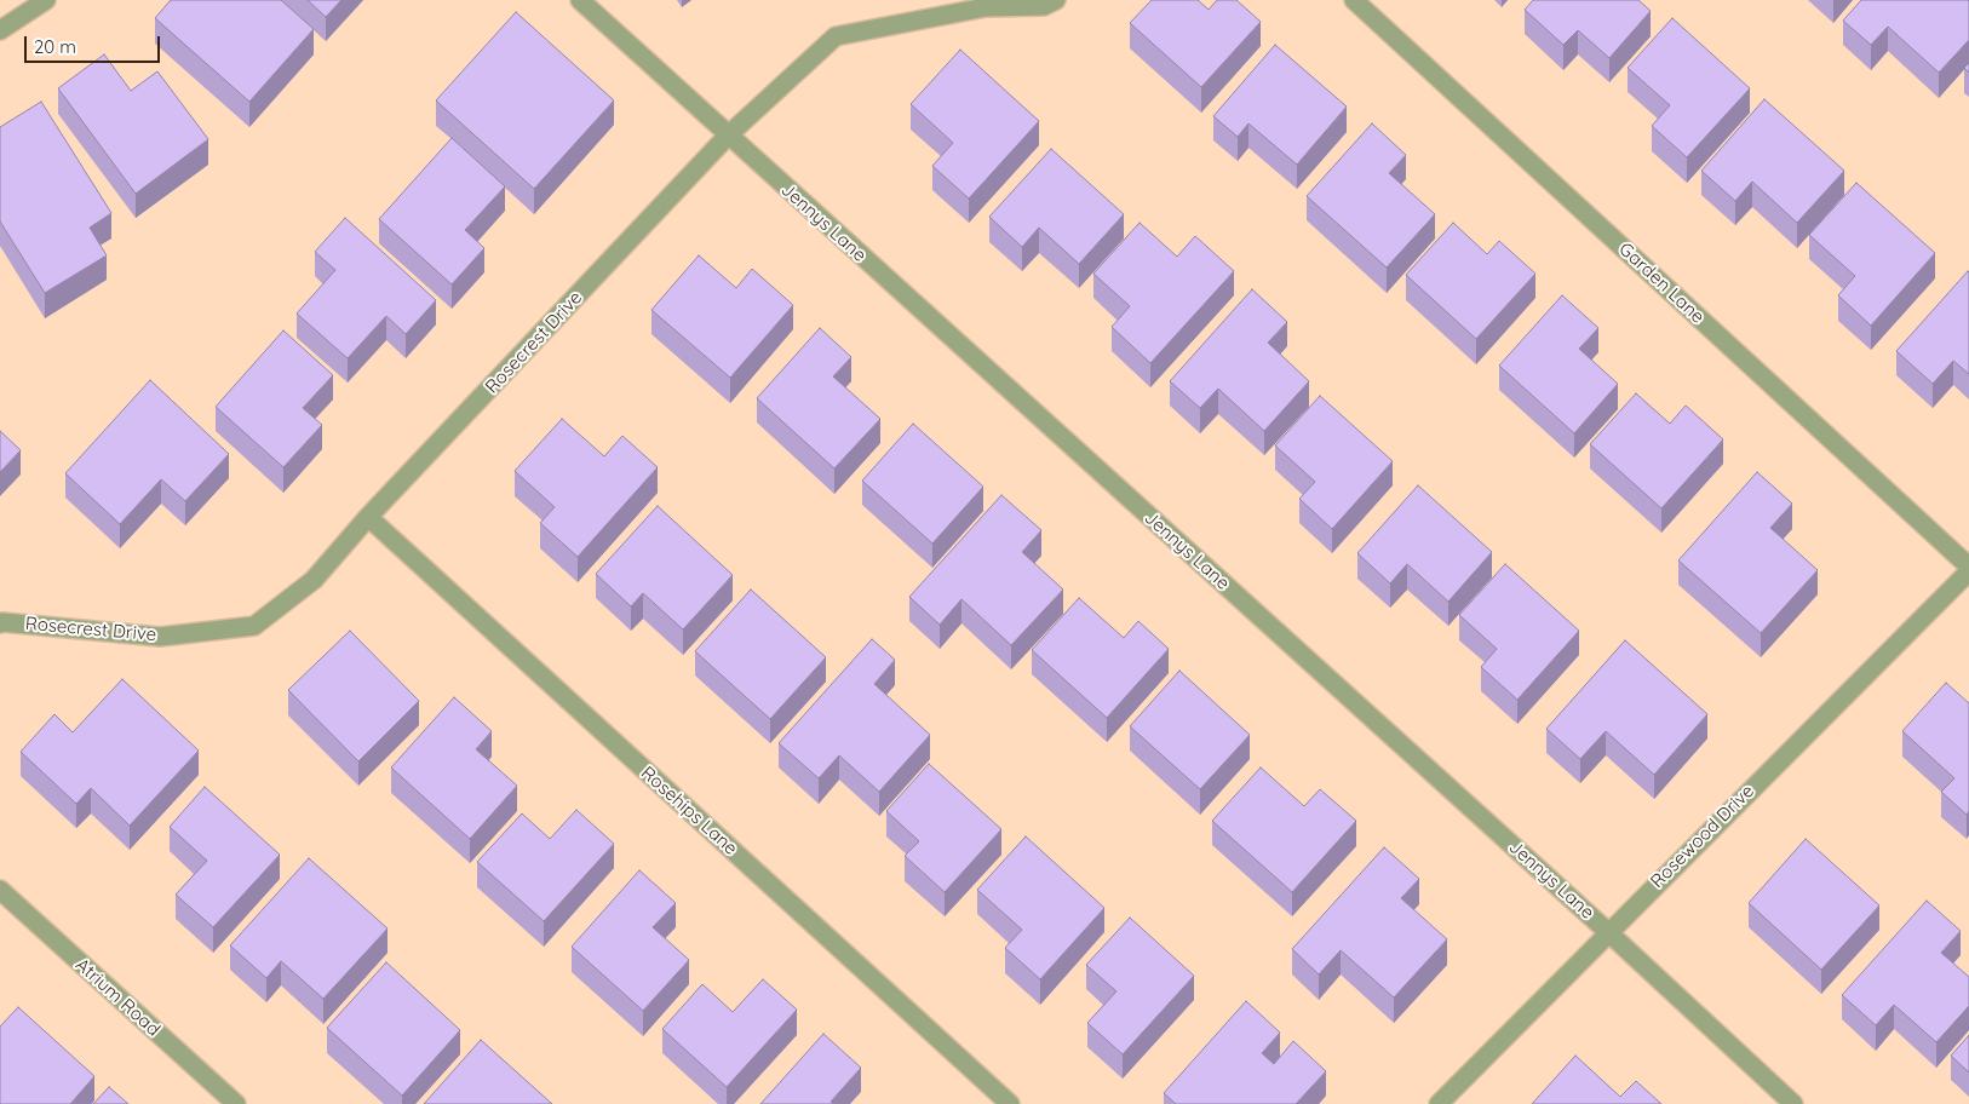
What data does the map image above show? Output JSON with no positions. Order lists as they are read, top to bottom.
{
  "streets": {
    "street": [
      "Jennys Lane",
      "Garden Lane",
      "Rosecrest Drive",
      "Rosehips Lane",
      "Rosewood Drive",
      "Atrium Road"
    ]
  },
  "crossings": [
    ["Jennys Lane", "Rosecrest Drive"],
    ["Jennys Lane", "Rosewood Drive"],
    ["Garden Lane", "Rosewood Drive"],
    ["Rosecrest Drive", "Rosehips Lane"]
  ],
  "scale_bar": "20 m"
}
